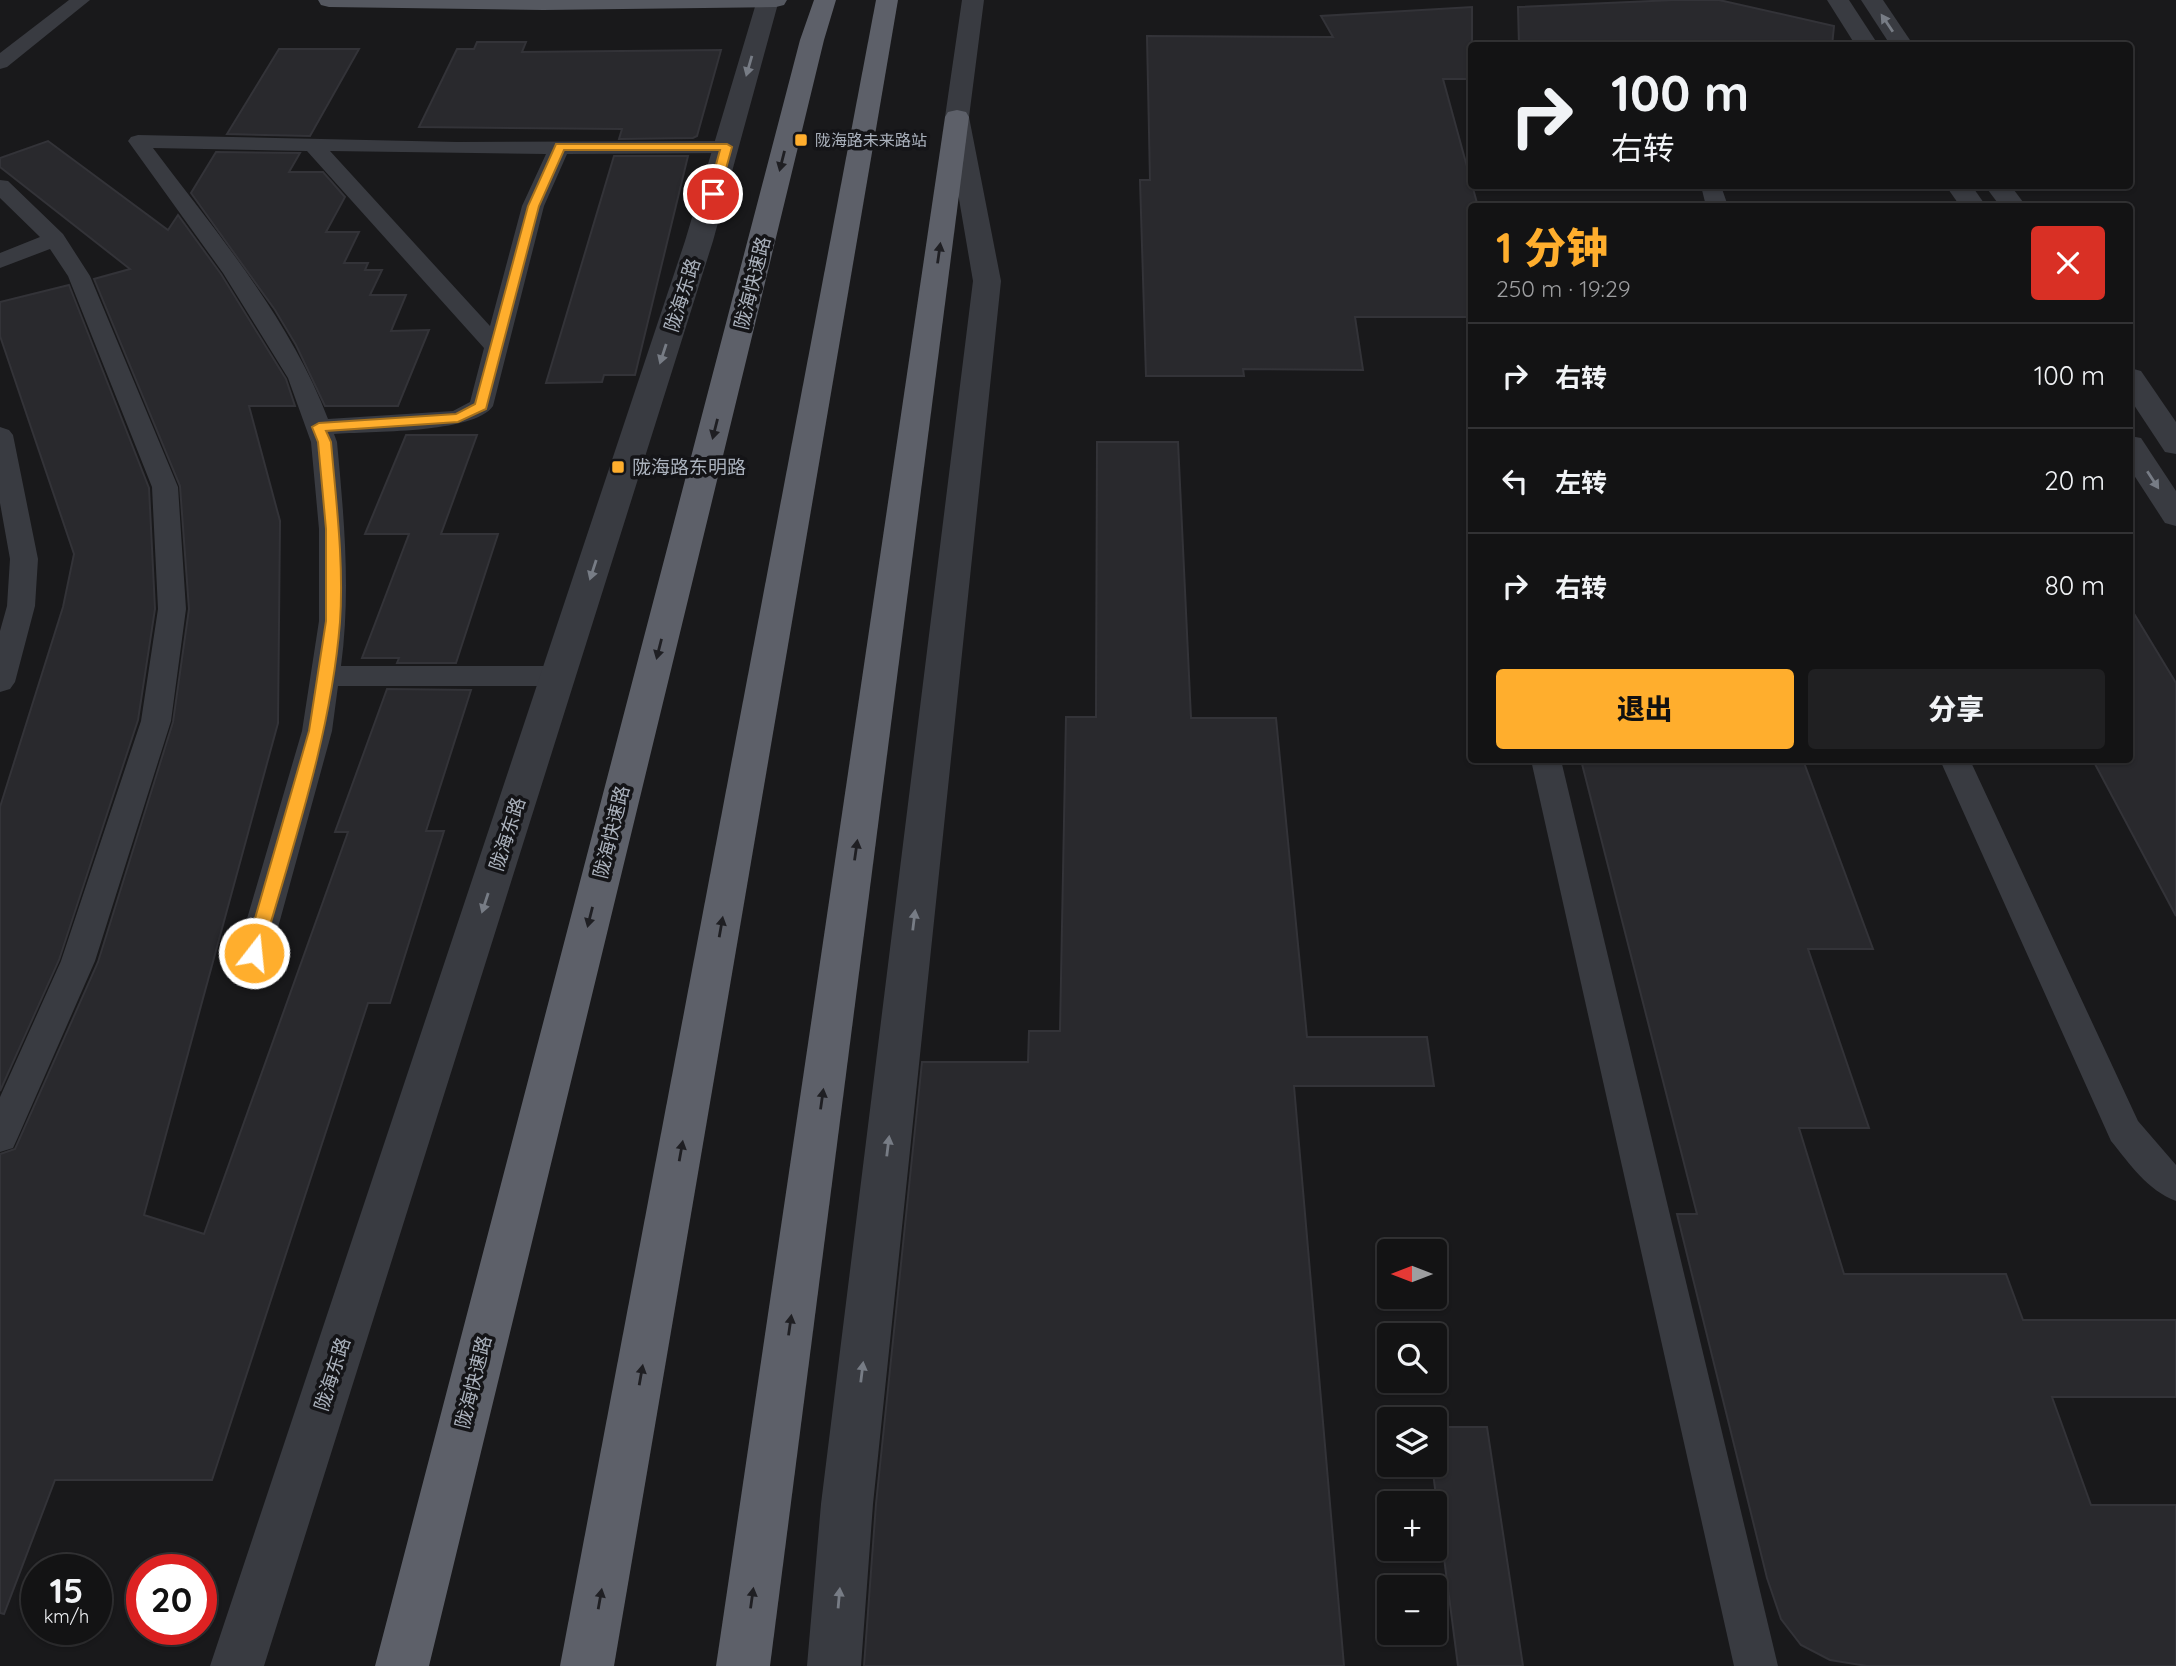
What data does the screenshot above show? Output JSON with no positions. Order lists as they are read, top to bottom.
{
  "streets": {
    "highway": ["陇海快速路"],
    "street": ["陇海东路"]
  },
  "places": {
    "transit": ["陇海路未来路站", "陇海路东明路"]
  },
  "north": "left",
  "page": {
    "turn": ["100 m", "右转"],
    "heading": ["1 分钟", "250 m · 19:29"],
    "list": [
      {
        "name": "右转",
        "value": "100 m"
      },
      {
        "name": "左转",
        "value": "20 m"
      },
      {
        "name": "右转",
        "value": "80 m"
      }
    ],
    "buttons": ["退出", "分享"],
    "map_buttons": ["+", "−"],
    "speed": "15 km/h",
    "limit": "20"
  }
}
